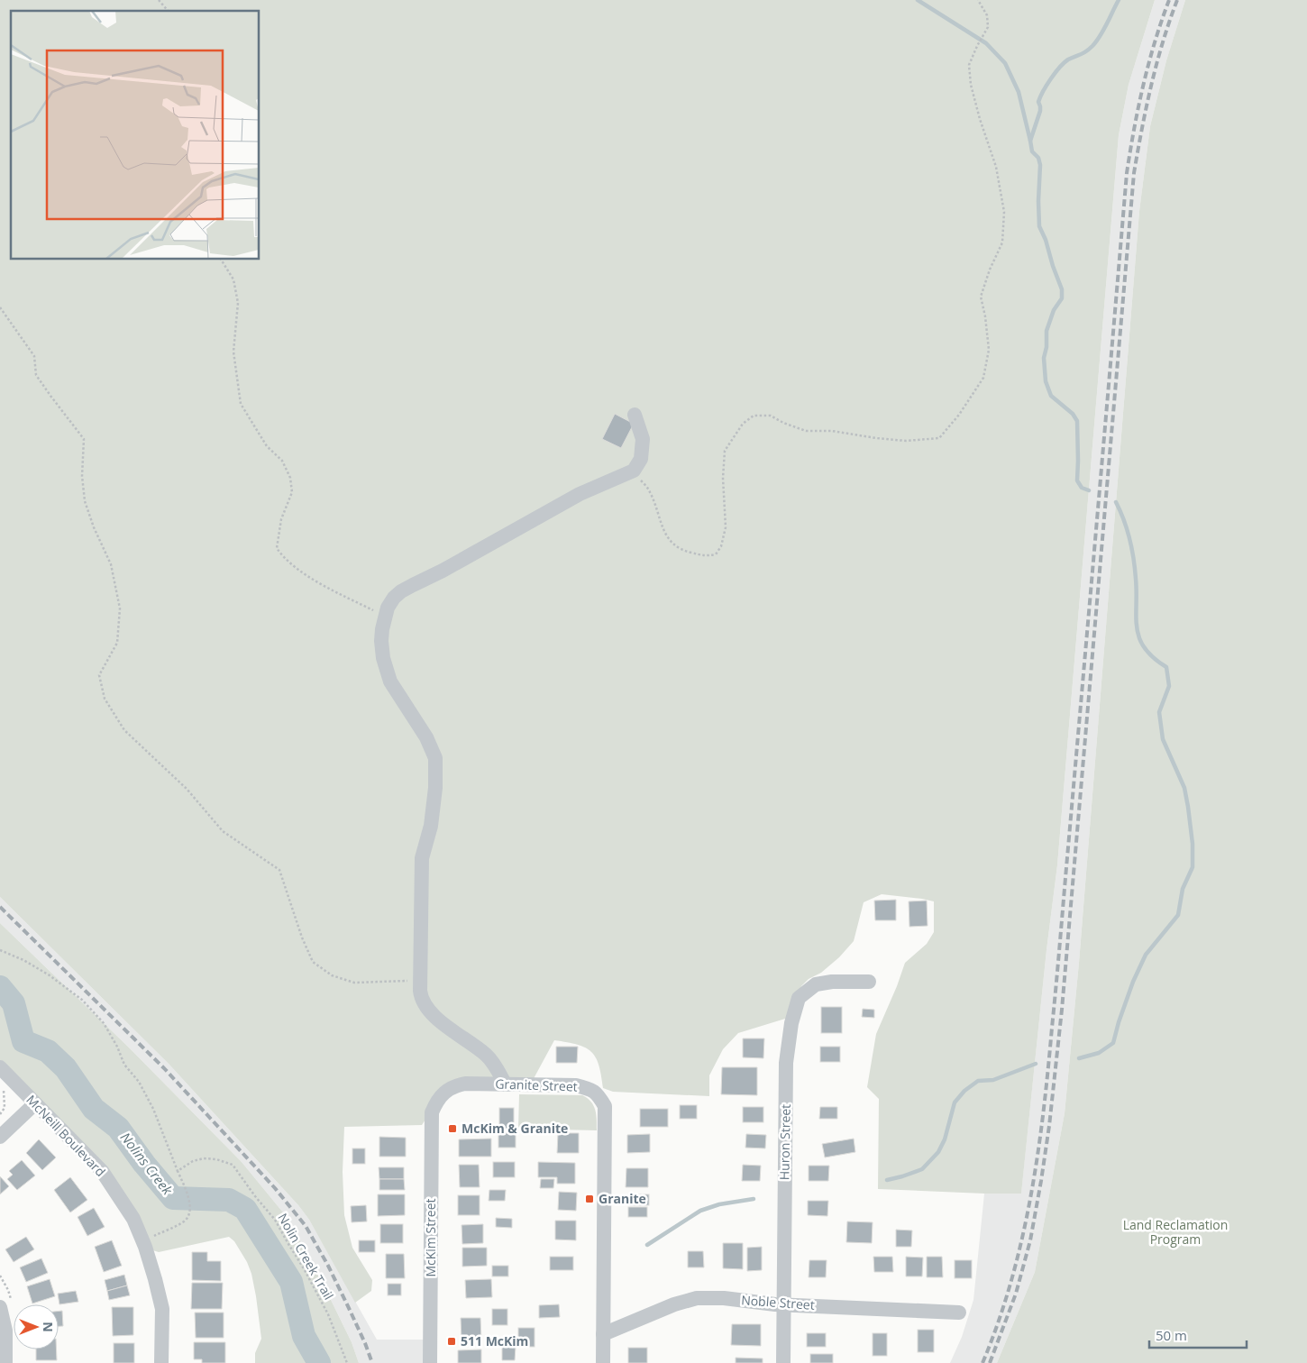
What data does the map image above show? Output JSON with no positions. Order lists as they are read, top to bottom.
{
  "streets": {
    "street": [
      "Granite Street",
      "McNeill Boulevard",
      "Huron Street",
      "McKim Street",
      "Noble Street"
    ],
    "path": ["Nolin Creek Trail"]
  },
  "crossings": [
    ["Granite Street", "McKim Street"],
    ["Granite Street", "Noble Street"],
    ["Huron Street", "Noble Street"]
  ],
  "water": ["Nolins Creek"],
  "parks": ["Land Reclamation Program"],
  "places": {
    "transit": ["McKim & Granite", "Granite", "511 McKim"]
  },
  "scale_bar": "50 m",
  "north": "right"
}
